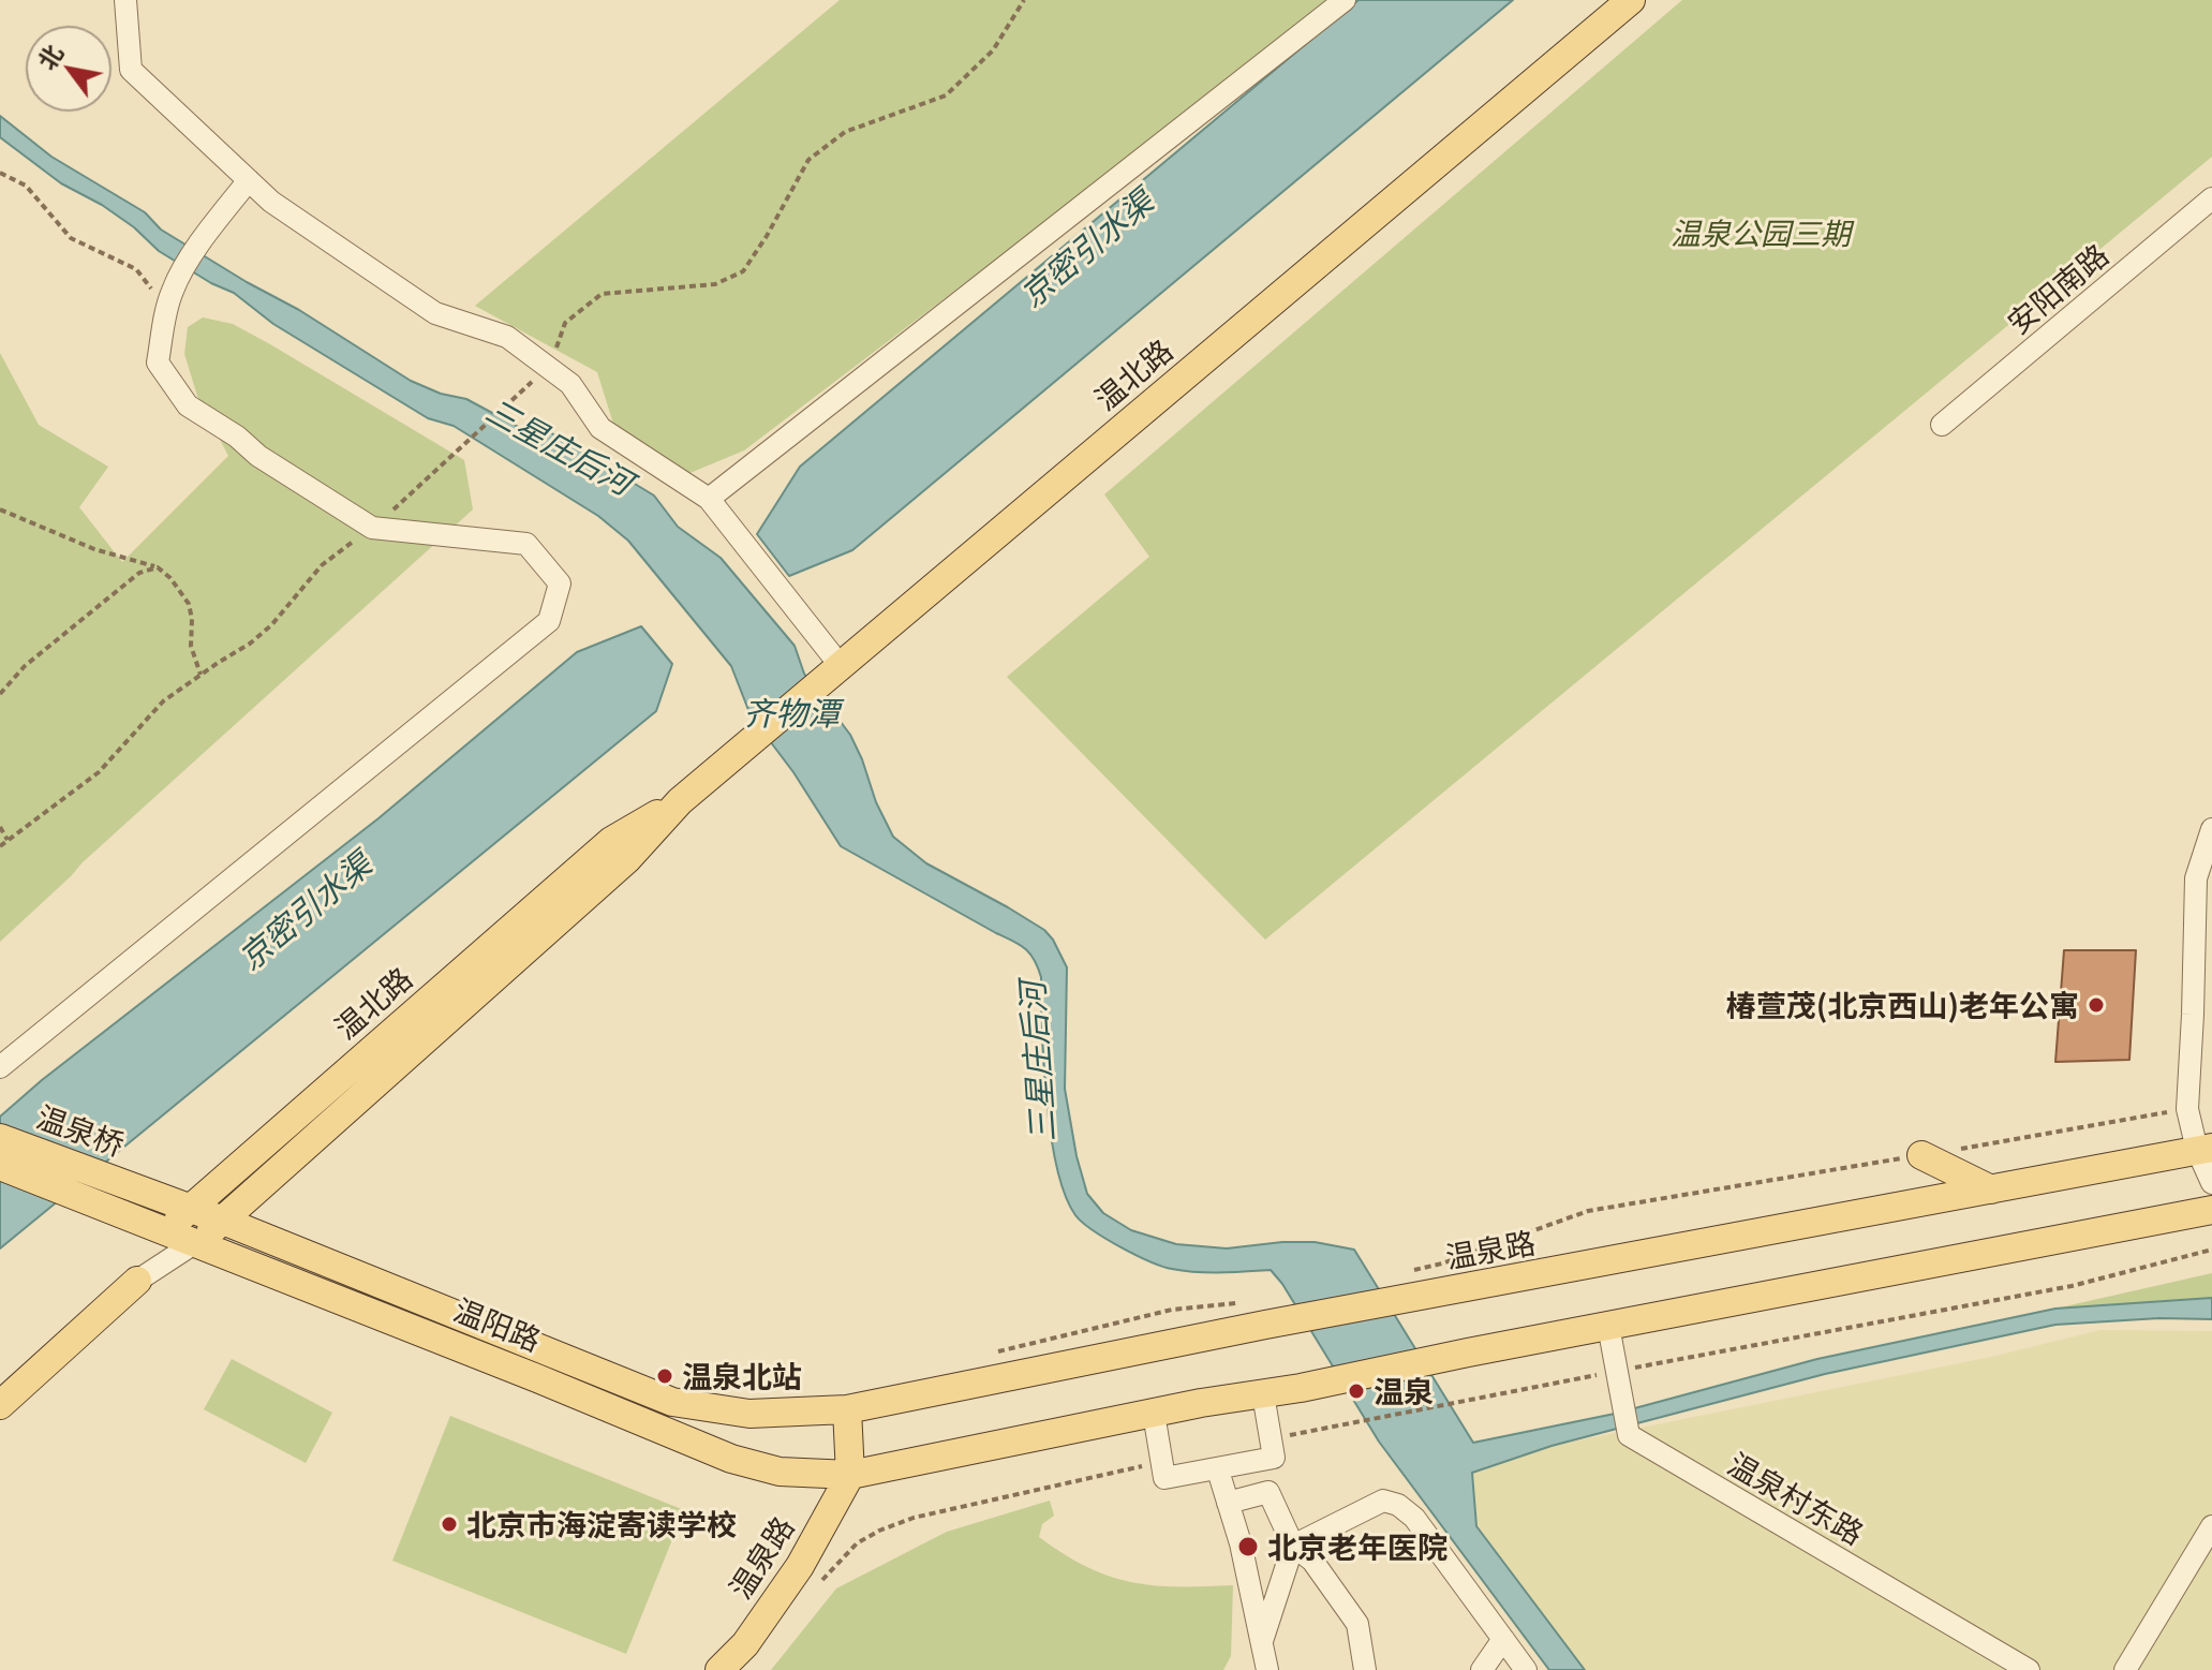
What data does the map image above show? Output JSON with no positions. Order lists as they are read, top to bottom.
{
  "streets": {
    "main road": [
      "温北路",
      "温泉桥",
      "温泉路",
      "温阳路"
    ],
    "street": ["安阳南路", "温泉村东路"]
  },
  "crossings": [
    ["温北路", "温阳路"],
    ["温泉桥", "温阳路"],
    ["温泉路", "温阳路"]
  ],
  "water": ["京密引水渠", "三星庄后河", "齐物潭"],
  "parks": ["温泉公园三期"],
  "places": [
    "椿萱茂(北京西山)老年公寓",
    "温泉北站",
    "温泉",
    "北京市海淀寄读学校",
    "北京老年医院"
  ],
  "north": "top left"
}
